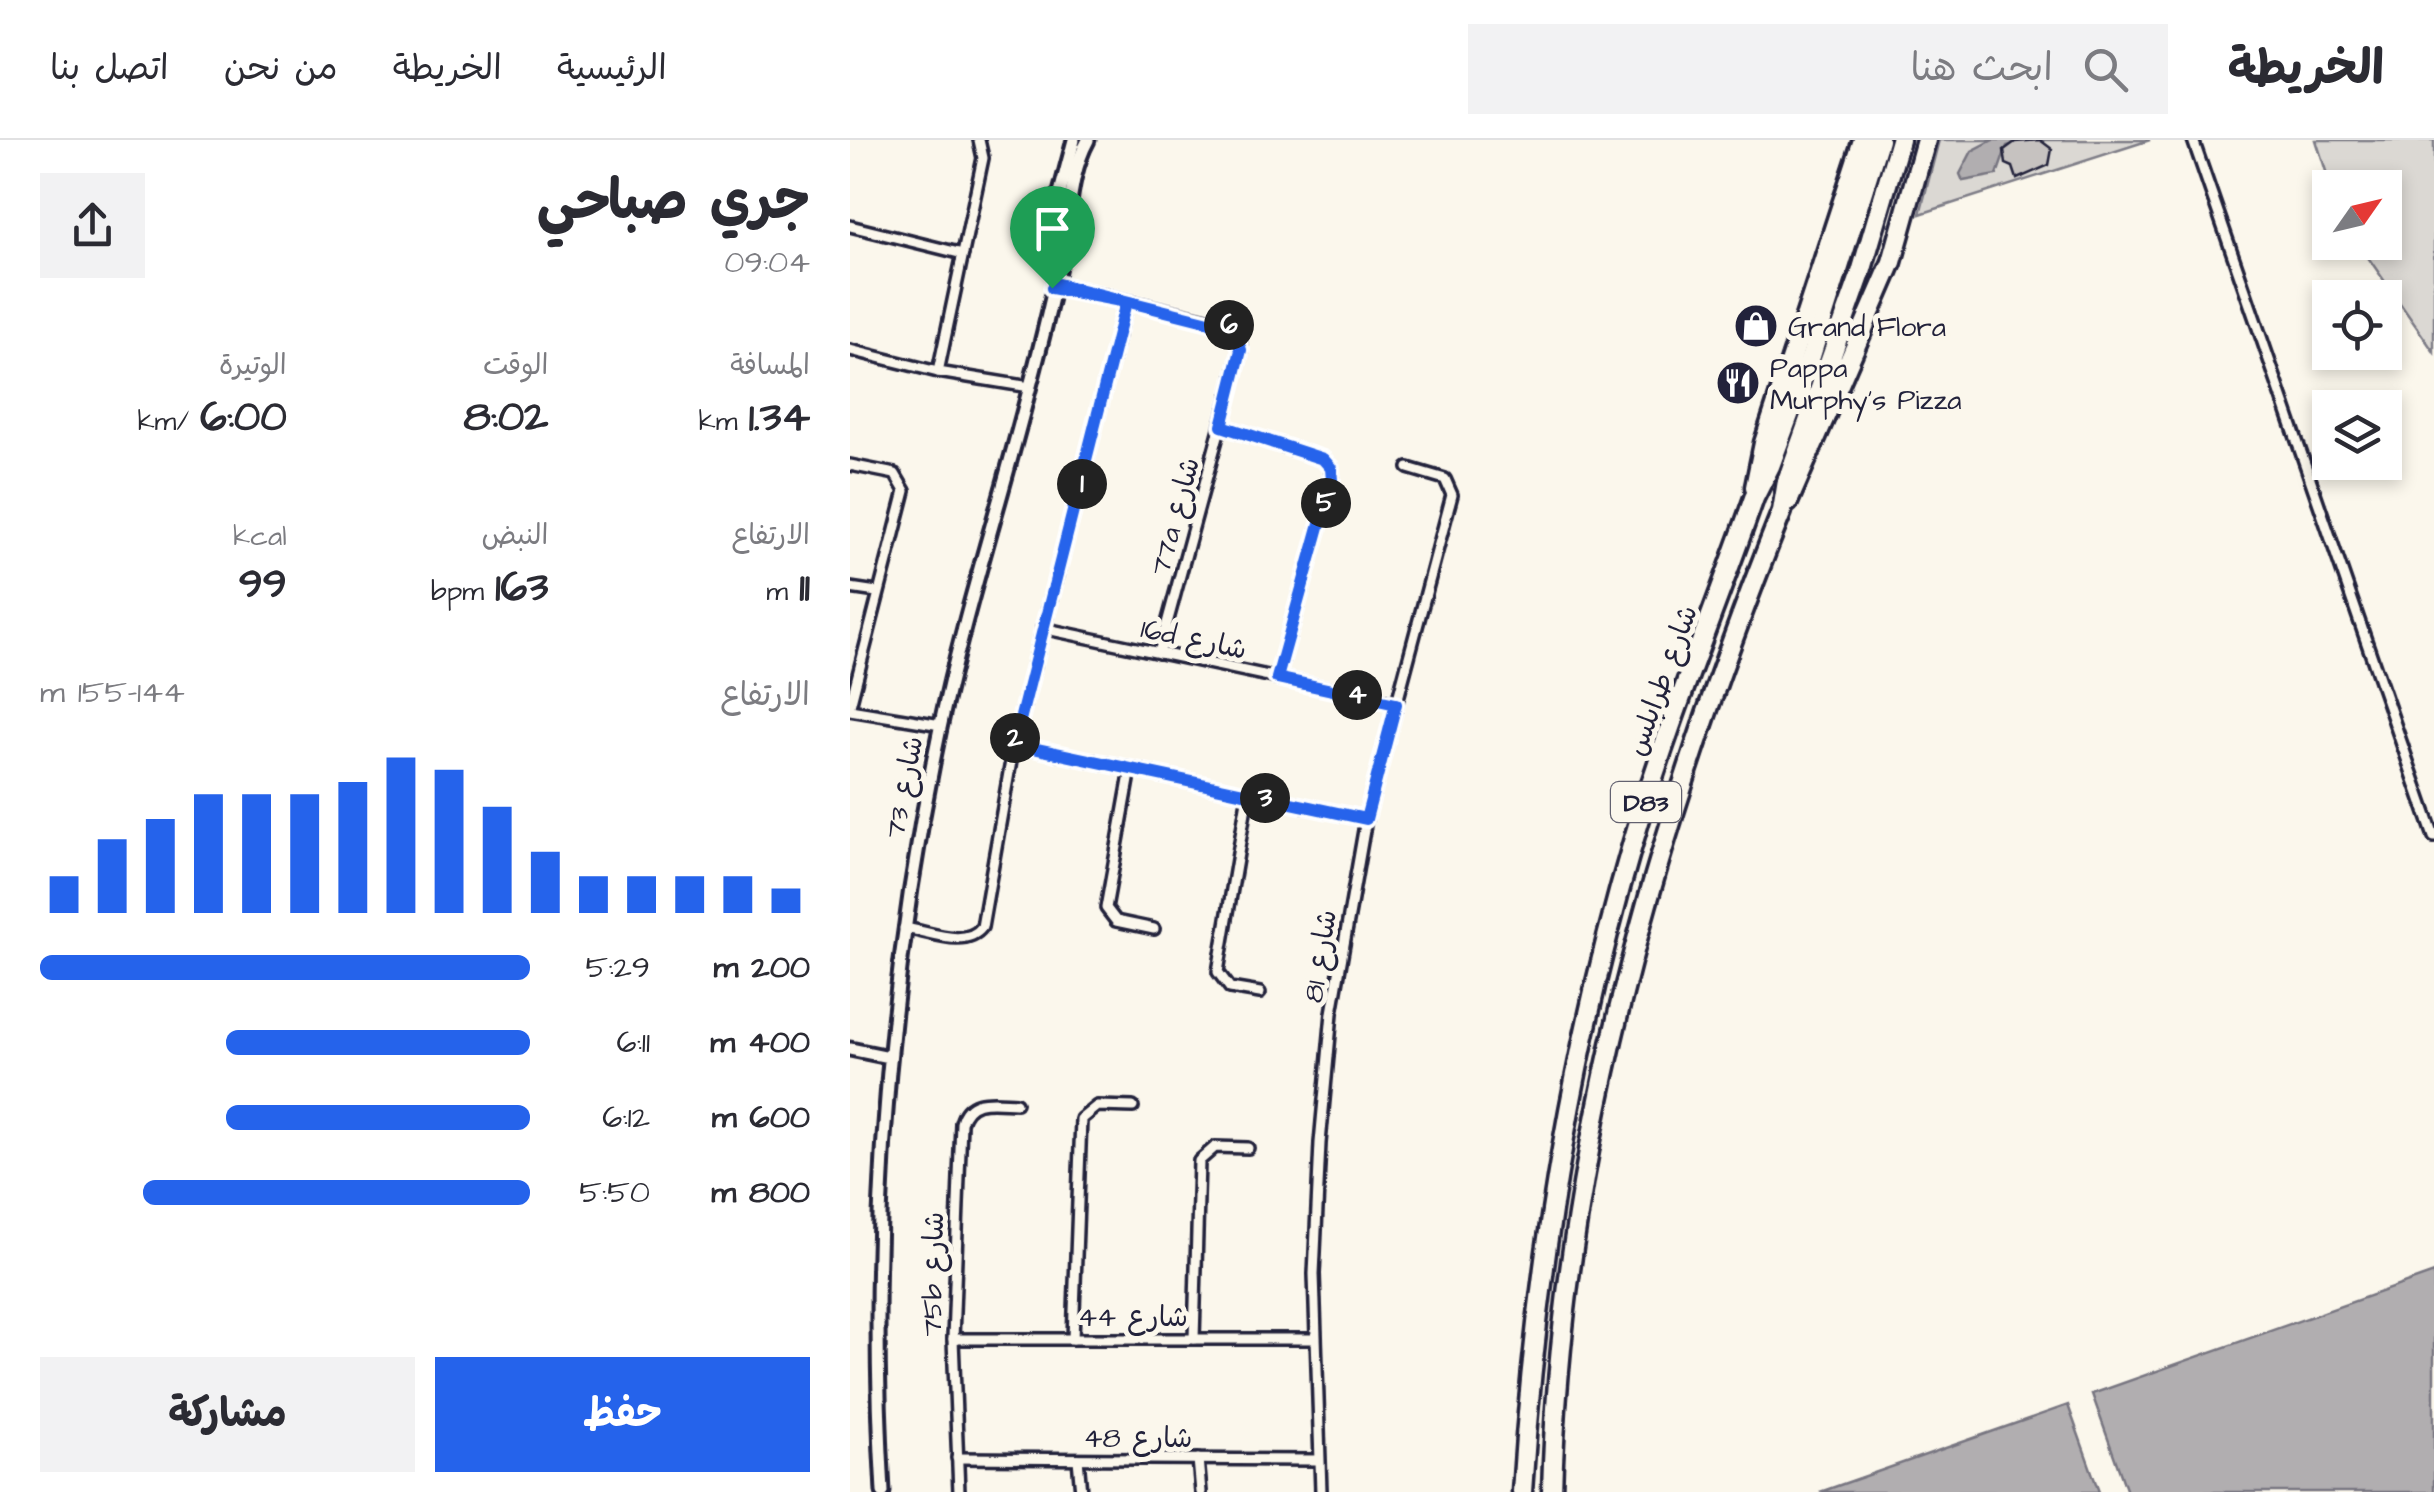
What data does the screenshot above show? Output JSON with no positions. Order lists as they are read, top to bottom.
{
  "streets": {
    "highway": ["شارع طرابلس", "D83"],
    "street": [
      "77a شارع",
      "16d شارع",
      "شارع 73",
      "شارع 81",
      "75b شارع",
      "شارع 44",
      "شارع 48"
    ]
  },
  "crossings": [
    ["77a شارع", "16d شارع"],
    ["16d شارع", "شارع 81"],
    ["شارع 81", "شارع 44"],
    ["شارع 81", "شارع 48"],
    ["75b شارع", "شارع 44"],
    ["75b شارع", "شارع 48"]
  ],
  "places": {
    "shop": ["Grand Flora"],
    "restaurant": ["Pappa Murphy's Pizza"]
  },
  "north": "top right",
  "page": {
    "header": "الخريطة",
    "search": "ابحث هنا",
    "nav": [
      "الرئيسية",
      "الخريطة",
      "من نحن",
      "اتصل بنا"
    ],
    "heading": ["جري صباحي", "09:04"],
    "pins": [
      "6",
      "1",
      "5",
      "4",
      "2",
      "3"
    ],
    "stats": [
      ["المسافة", "1.34 km"],
      ["الوقت", "8:02"],
      ["الوتيرة", "6:00 /km"],
      ["الارتفاع", "11 m"],
      ["النبض", "163 bpm"],
      ["kcal", "99"]
    ],
    "chart": ["الارتفاع", "144–155 m"],
    "list": [
      {
        "name": "200 m",
        "note": "5:29"
      },
      {
        "name": "400 m",
        "note": "6:11"
      },
      {
        "name": "600 m",
        "note": "6:12"
      },
      {
        "name": "800 m",
        "note": "5:50"
      }
    ],
    "buttons": ["حفظ", "مشاركة"]
  }
}
